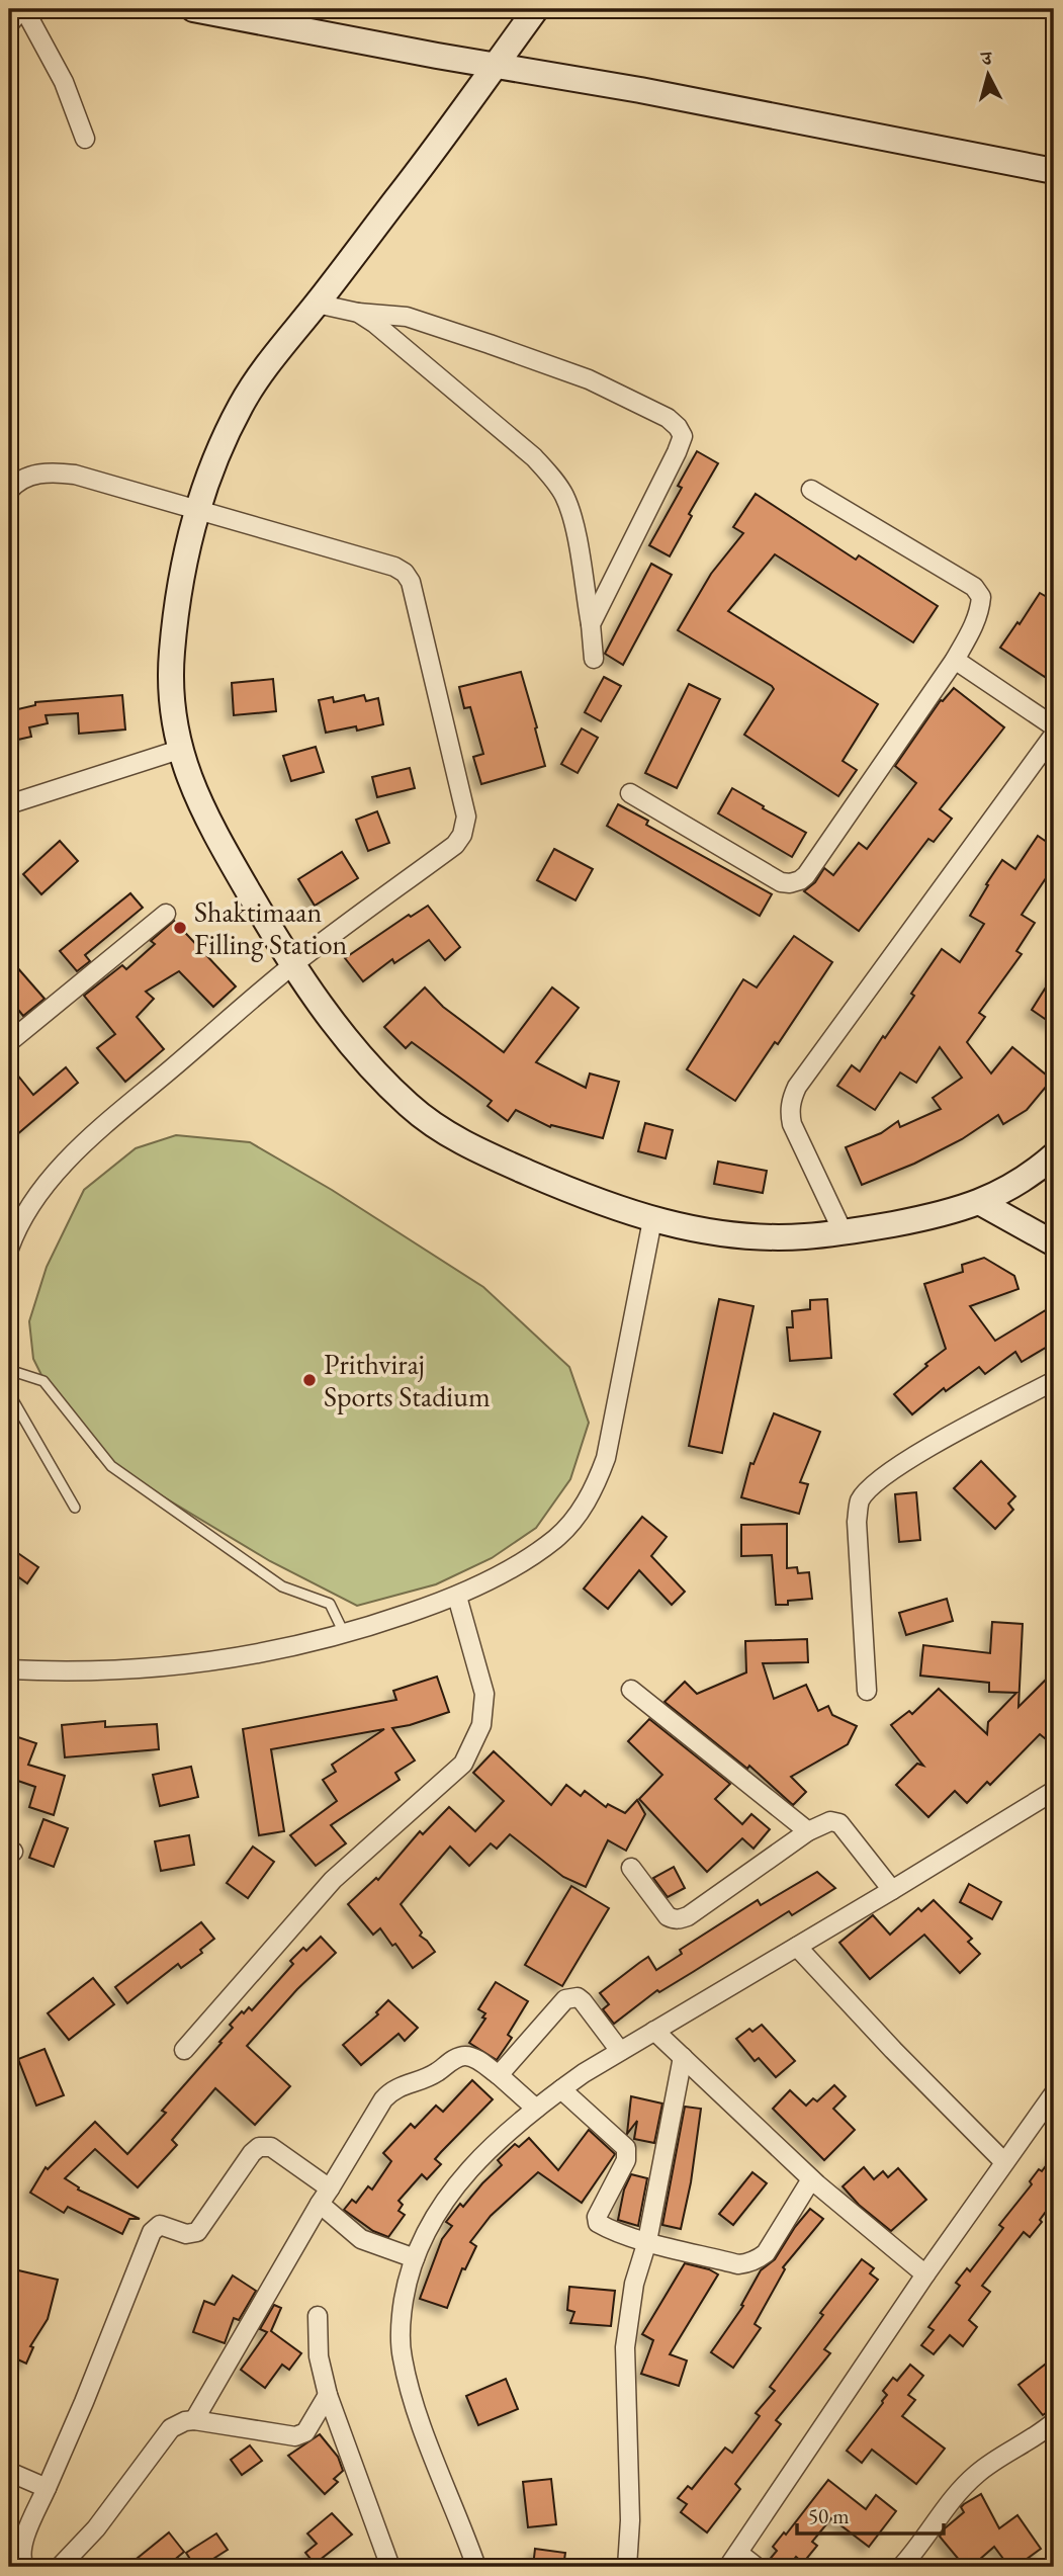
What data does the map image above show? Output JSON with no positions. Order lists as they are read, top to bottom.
{
  "places": ["Shaktimaan Filling Station", "Prithviraj Sports Stadium"],
  "scale_bar": "50 m",
  "north": "top"
}
